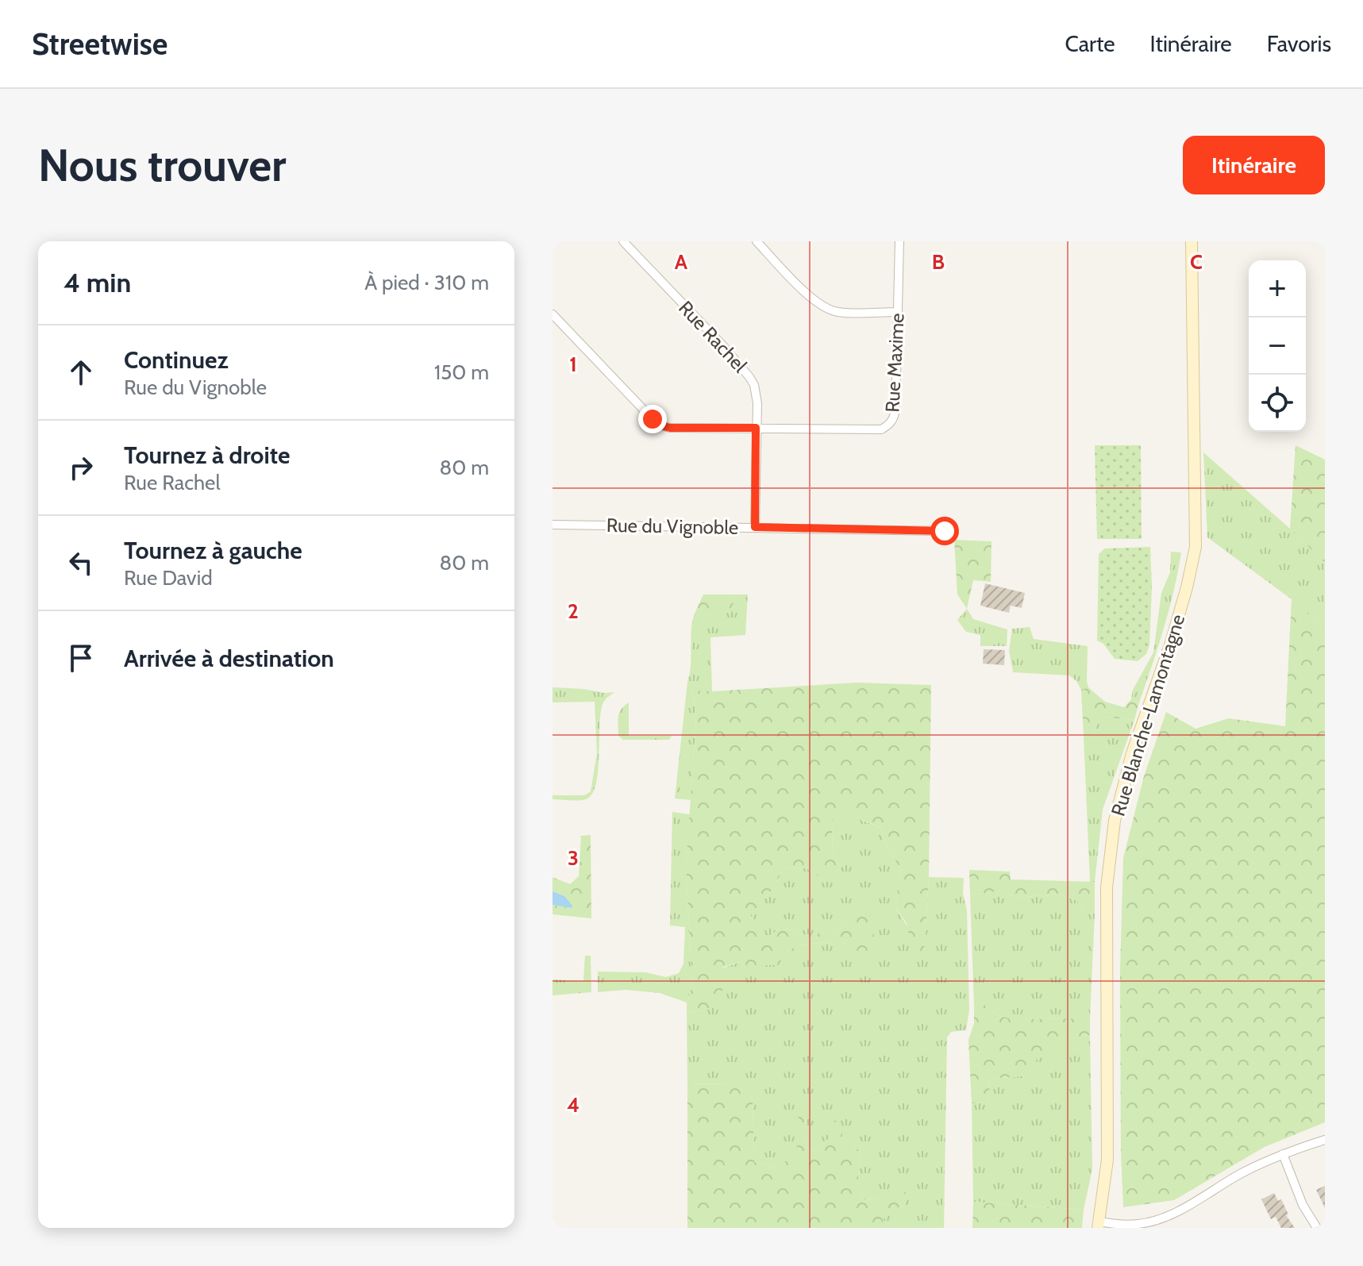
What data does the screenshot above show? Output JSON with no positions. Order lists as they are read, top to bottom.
{
  "streets": {
    "street": [
      "Rue Rachel",
      "Rue Maxime",
      "Rue du Vignoble",
      "Rue Blanche-Lamontagne"
    ]
  },
  "crossings": [
    ["Rue Rachel", "Rue Maxime"],
    ["Rue Rachel", "Rue du Vignoble"]
  ],
  "page": {
    "header": "Streetwise",
    "nav": ["Carte", "Itinéraire", "Favoris"],
    "buttons": "Itinéraire",
    "title": "Nous trouver",
    "heading": ["4 min", "À pied · 310 m"],
    "map_buttons": ["+", "−"],
    "list": [
      ["Continuez", "Rue du Vignoble", "150 m"],
      ["Tournez à droite", "Rue Rachel", "80 m"],
      ["Tournez à gauche", "Rue David", "80 m"],
      "Arrivée à destination"
    ]
  },
  "grid": {
    "columns": ["A", "B", "C"],
    "rows": [
      "1",
      "2",
      "3",
      "4"
    ]
  }
}
